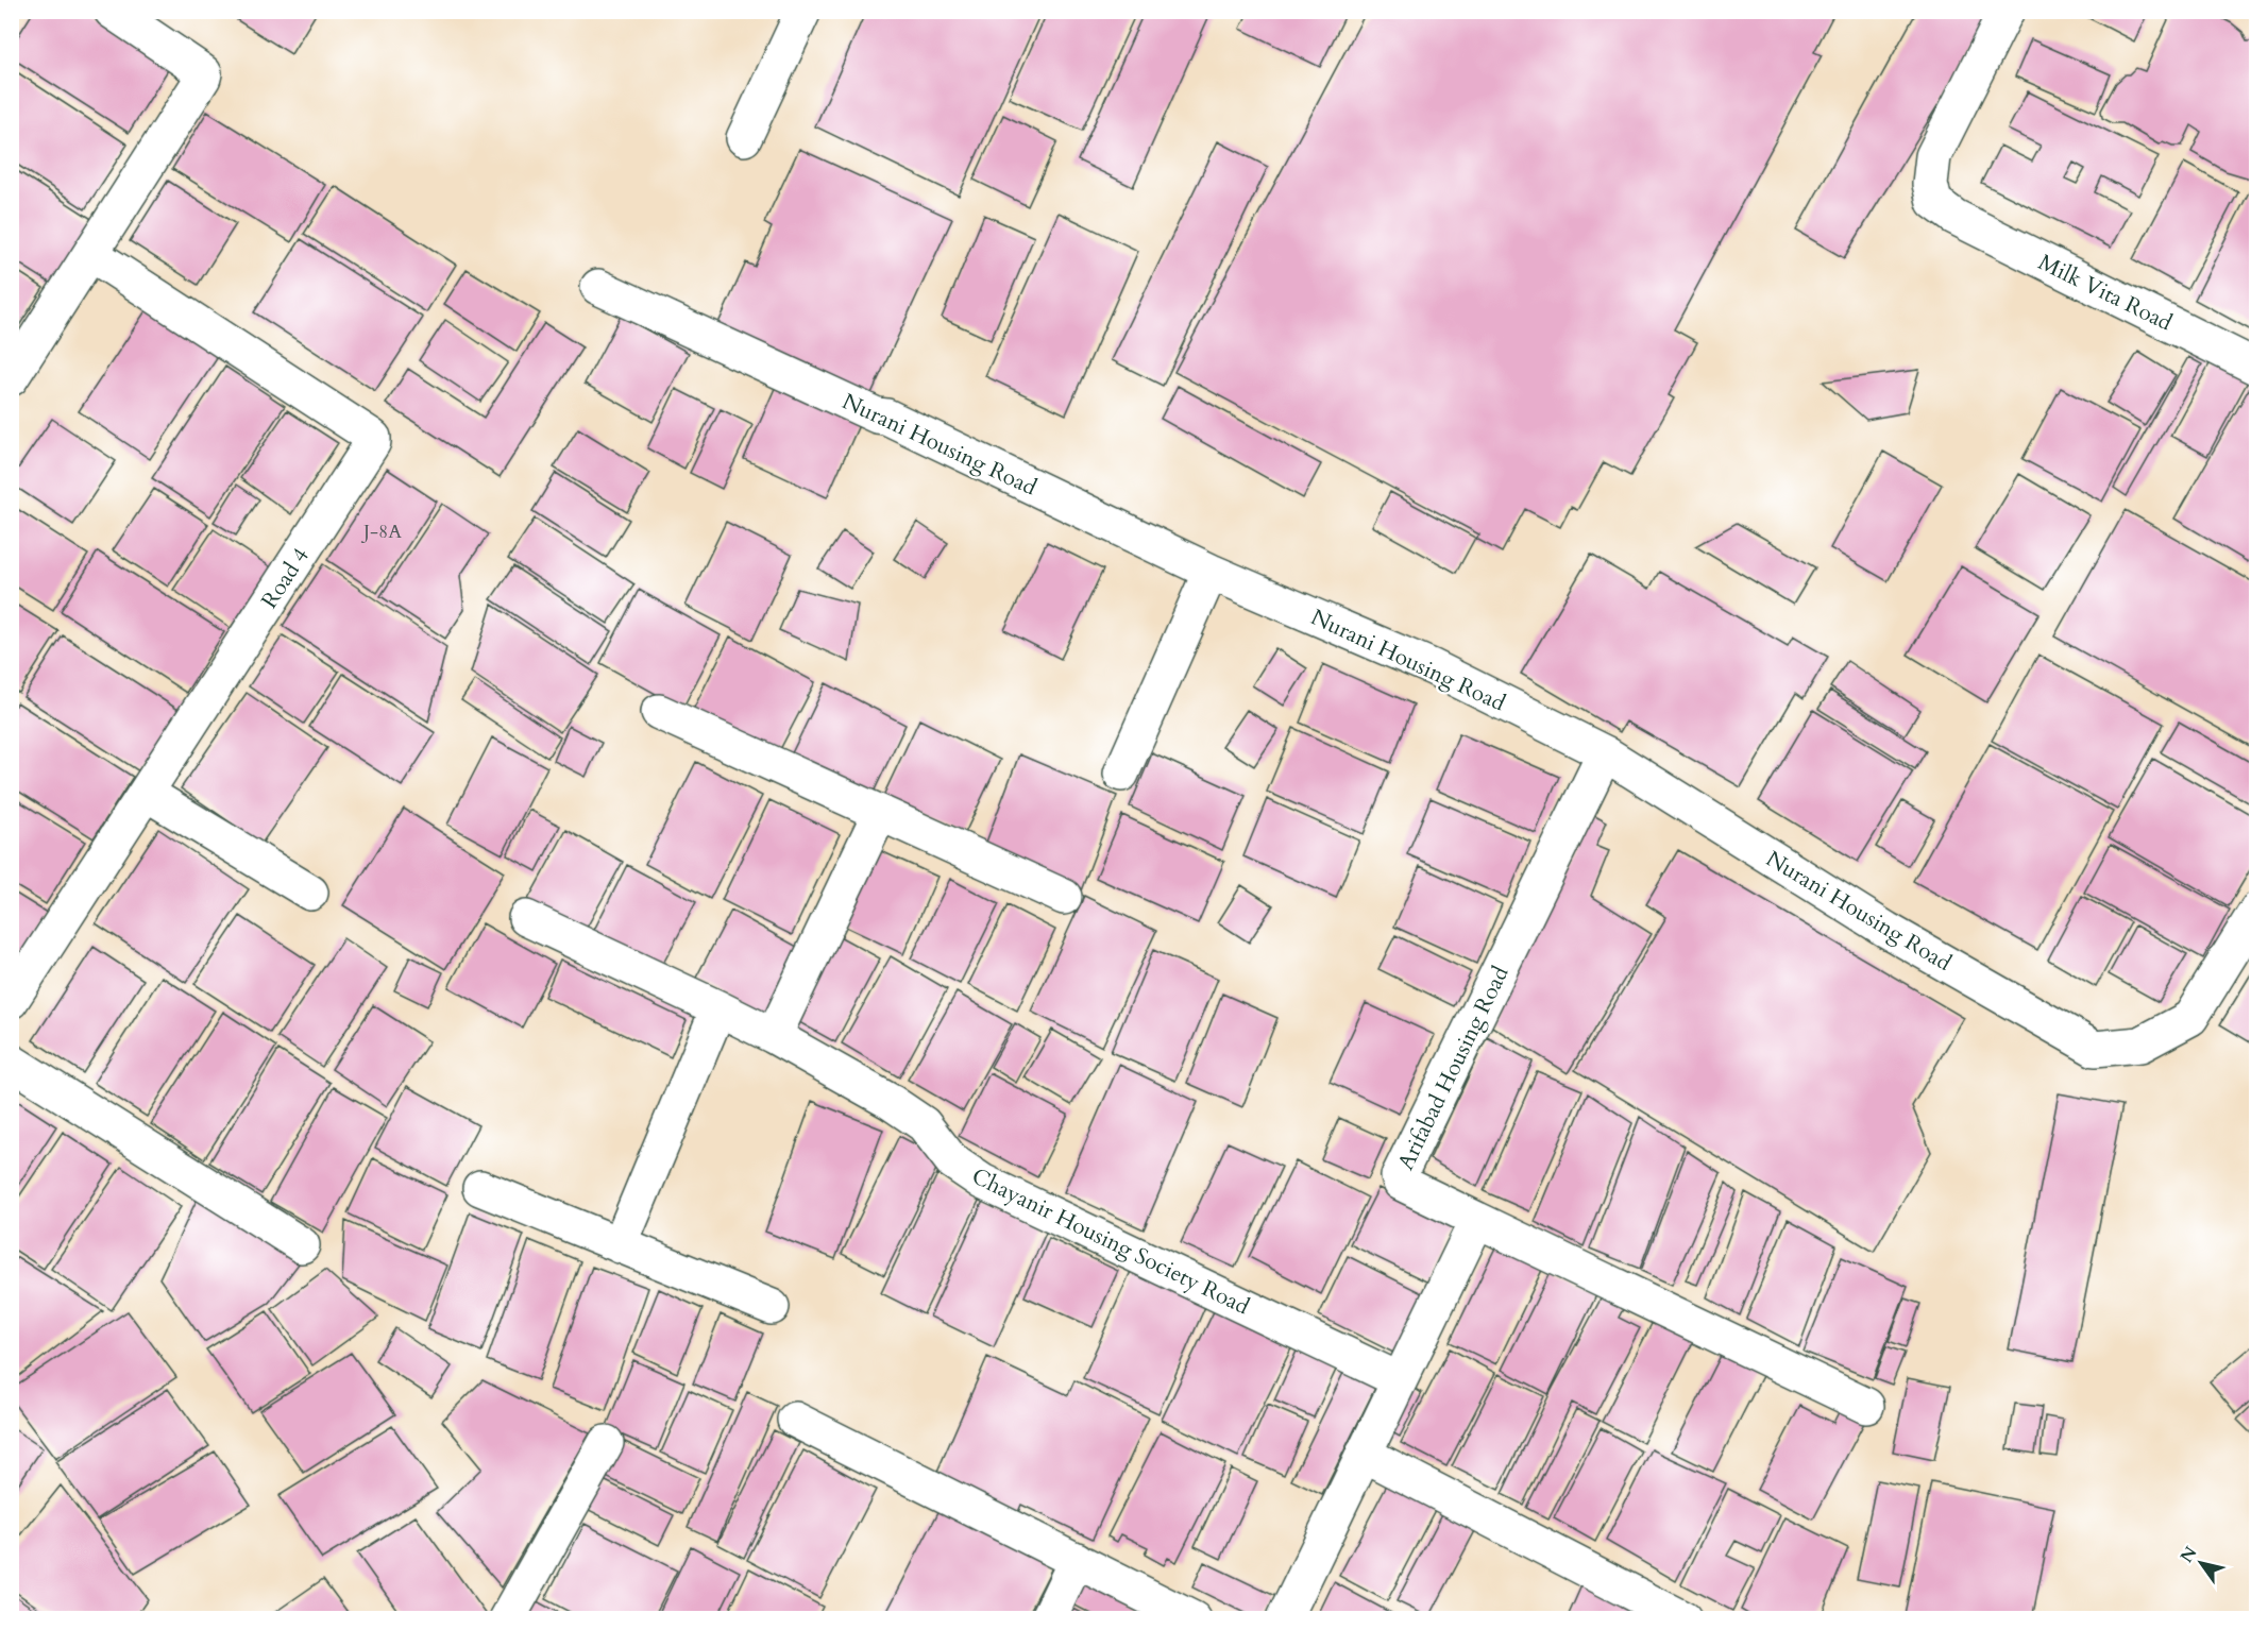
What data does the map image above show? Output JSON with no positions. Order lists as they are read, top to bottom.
{
  "streets": {
    "street": [
      "Milk Vita Road",
      "Nurani Housing Road",
      "Road 4",
      "Arifabad Housing Road",
      "Chayanir Housing Society Road"
    ]
  },
  "crossings": [
    ["Nurani Housing Road", "Arifabad Housing Road"]
  ],
  "house_numbers": ["J-8A"],
  "north": "top left"
}
